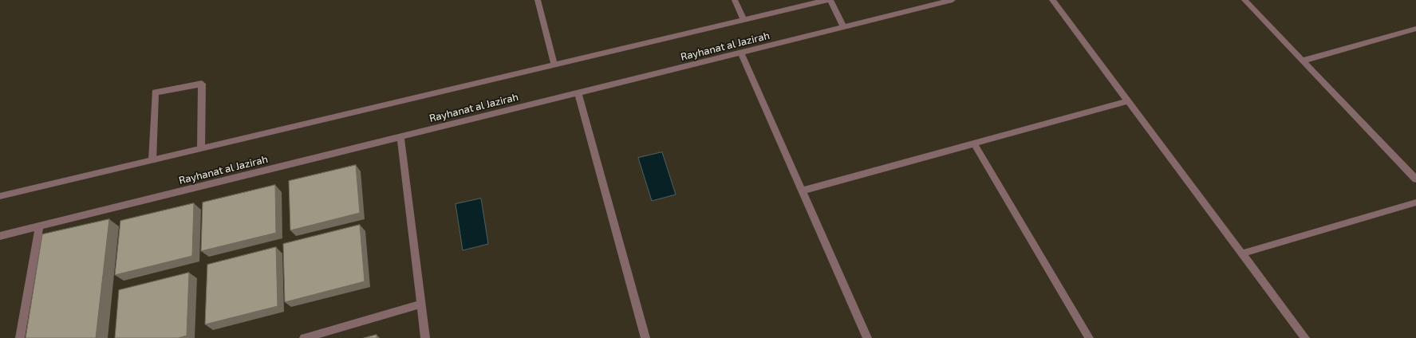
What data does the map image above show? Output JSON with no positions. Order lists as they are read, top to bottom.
{
  "streets": {
    "street": ["Rayhanat al Jazirah"]
  }
}
